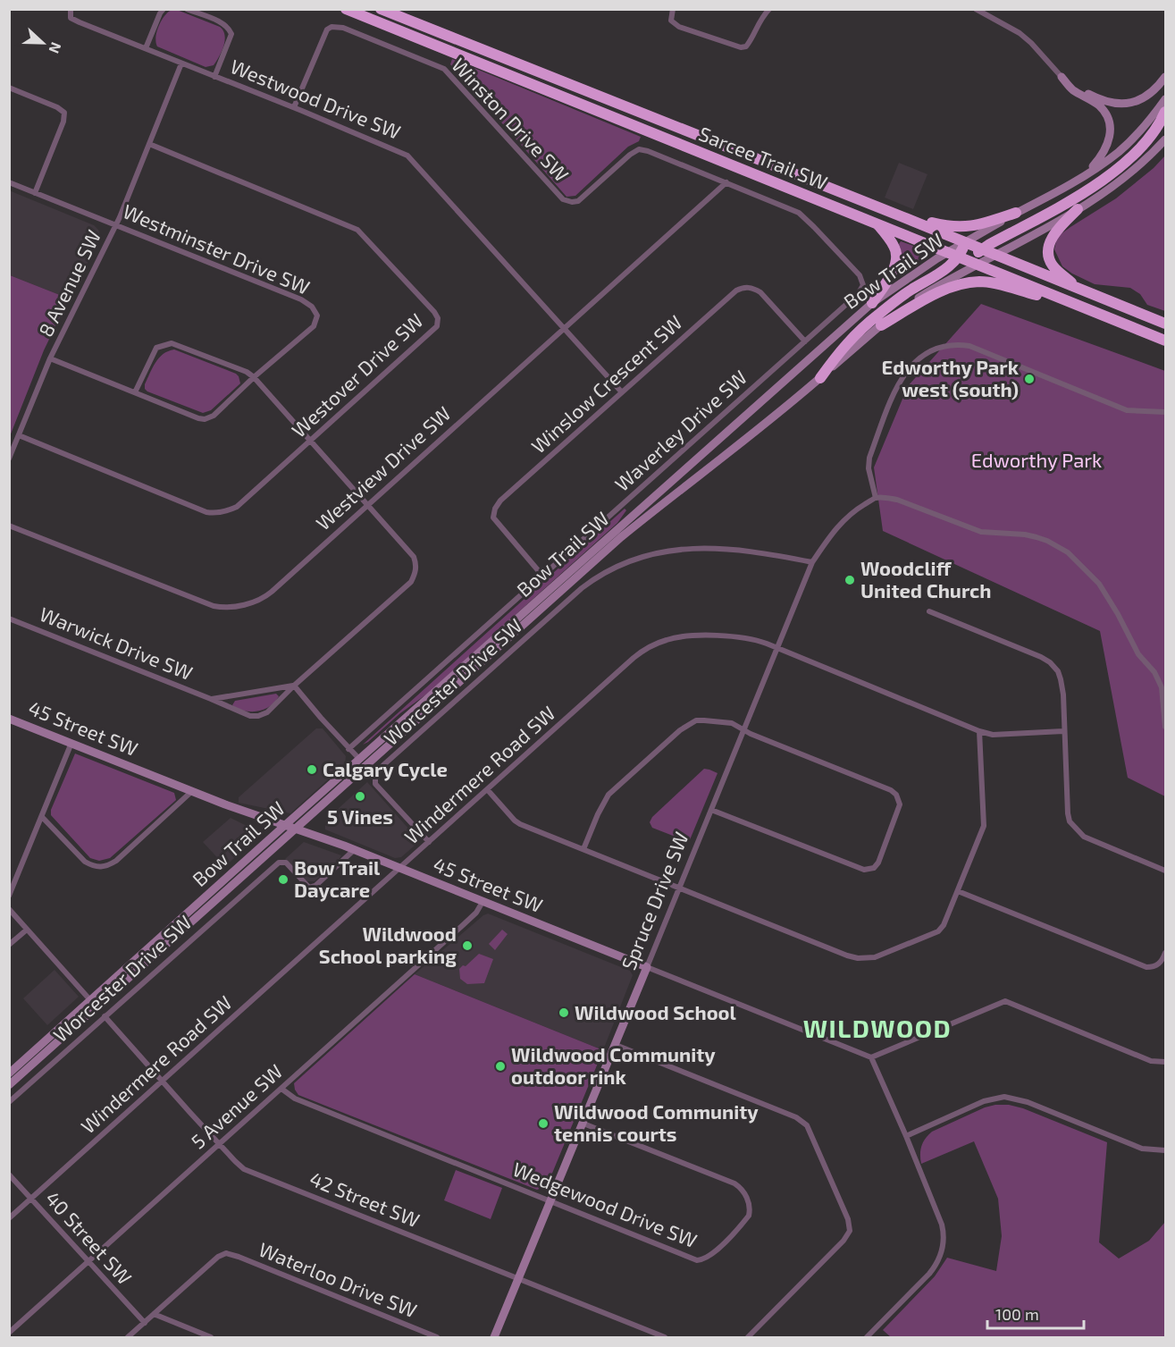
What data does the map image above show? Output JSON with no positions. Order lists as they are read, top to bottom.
{
  "streets": {
    "highway": ["Sarcee Trail SW"],
    "main road": ["Bow Trail SW", "45 Street SW", "Spruce Drive SW"],
    "street": [
      "Westwood Drive SW",
      "Winston Drive SW",
      "Westminster Drive SW",
      "8 Avenue SW",
      "Westover Drive SW",
      "Winslow Crescent SW",
      "Waverley Drive SW",
      "Westview Drive SW",
      "Warwick Drive SW",
      "Worcester Drive SW",
      "Windermere Road SW",
      "5 Avenue SW",
      "42 Street SW",
      "Wedgewood Drive SW",
      "40 Street SW",
      "Waterloo Drive SW"
    ]
  },
  "crossings": [
    ["Westwood Drive SW", "Winston Drive SW"],
    ["Westwood Drive SW", "8 Avenue SW"],
    ["Westwood Drive SW", "Winslow Crescent SW"],
    ["Westwood Drive SW", "Westview Drive SW"],
    ["Winston Drive SW", "Waverley Drive SW"],
    ["Winston Drive SW", "Westview Drive SW"],
    ["Sarcee Trail SW", "Bow Trail SW"],
    ["Westminster Drive SW", "8 Avenue SW"],
    ["Bow Trail SW", "45 Street SW"],
    ["8 Avenue SW", "Westover Drive SW"],
    ["Winslow Crescent SW", "Waverley Drive SW"],
    ["Westview Drive SW", "Warwick Drive SW"],
    ["Worcester Drive SW", "45 Street SW"],
    ["Worcester Drive SW", "Windermere Road SW"],
    ["Worcester Drive SW", "Spruce Drive SW"],
    ["Worcester Drive SW", "42 Street SW"],
    ["45 Street SW", "Windermere Road SW"],
    ["45 Street SW", "Spruce Drive SW"],
    ["45 Street SW", "5 Avenue SW"],
    ["Windermere Road SW", "Spruce Drive SW"],
    ["Windermere Road SW", "42 Street SW"],
    ["Windermere Road SW", "40 Street SW"],
    ["Spruce Drive SW", "42 Street SW"],
    ["Spruce Drive SW", "Wedgewood Drive SW"],
    ["5 Avenue SW", "42 Street SW"],
    ["5 Avenue SW", "Wedgewood Drive SW"],
    ["5 Avenue SW", "40 Street SW"]
  ],
  "districts": ["WILDWOOD"],
  "parks": ["Edworthy Park"],
  "places": [
    "Edworthy Park west (south)",
    "Woodcliff United Church",
    "Calgary Cycle",
    "5 Vines",
    "Bow Trail Daycare",
    "Wildwood School parking",
    "Wildwood School",
    "Wildwood Community outdoor rink",
    "Wildwood Community tennis courts"
  ],
  "scale_bar": "100 m",
  "north": "right"
}
